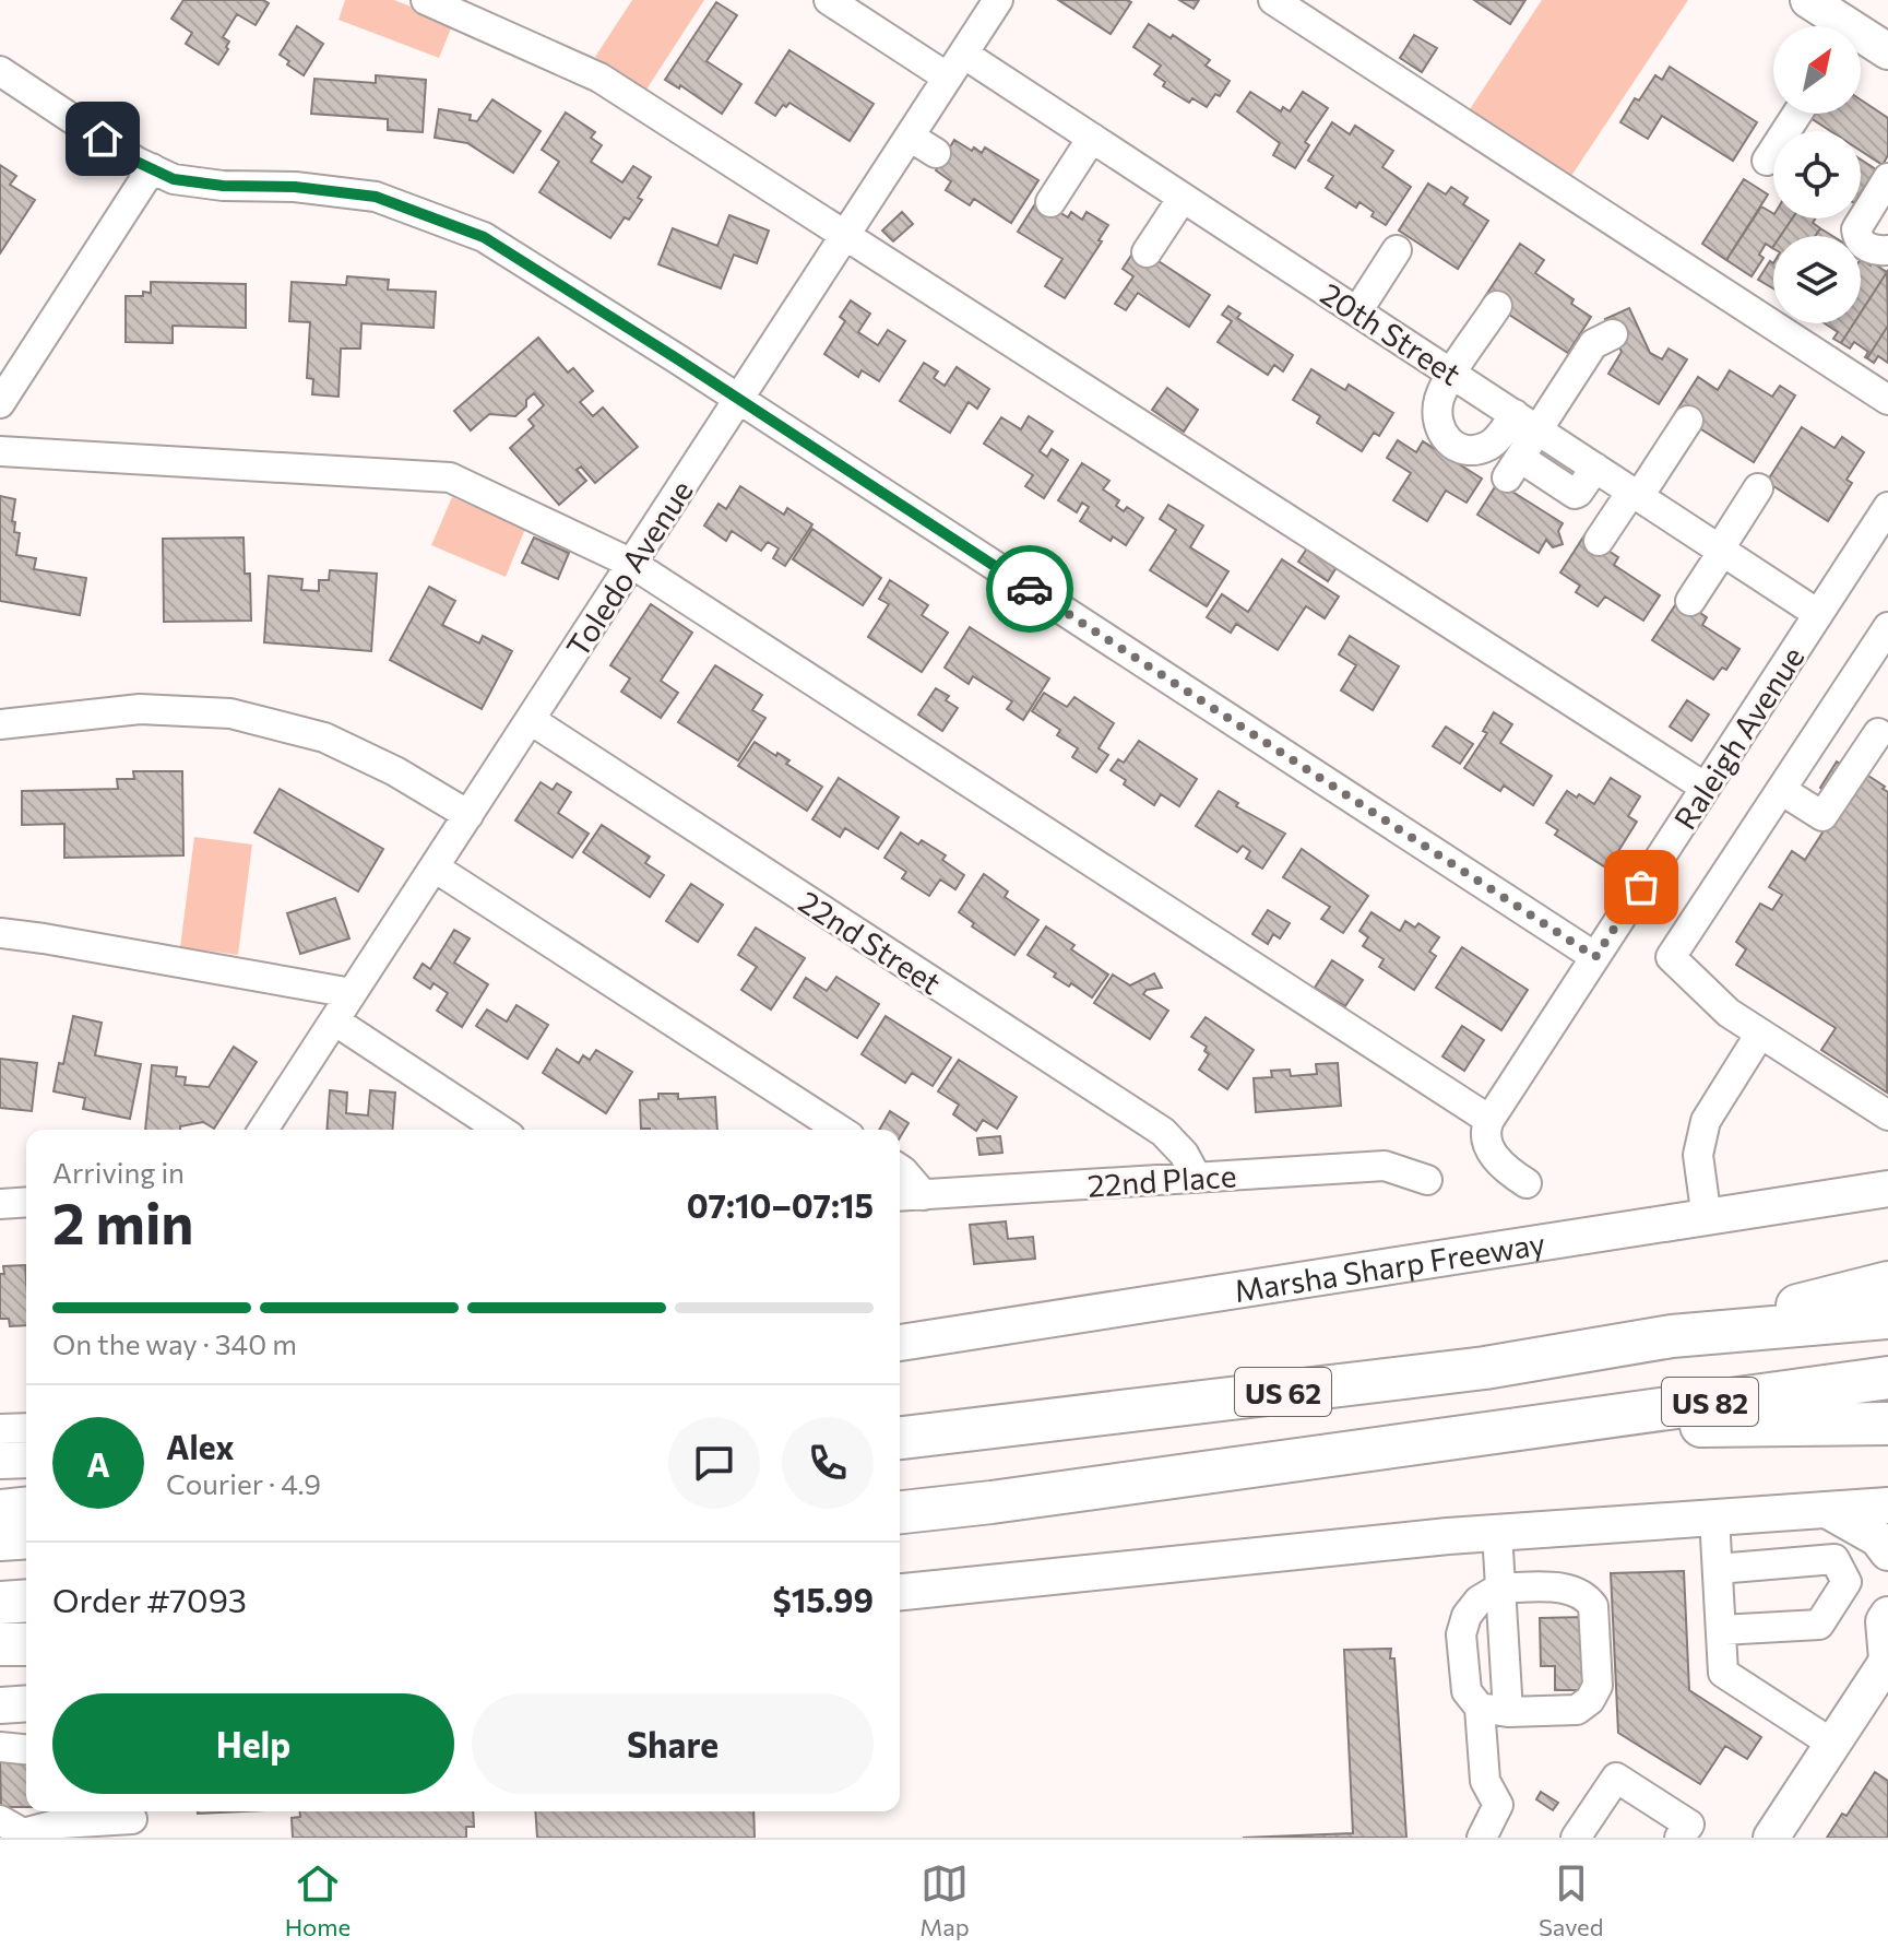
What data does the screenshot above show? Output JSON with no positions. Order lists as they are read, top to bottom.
{
  "streets": {
    "highway": ["US 62", "US 82"],
    "main road": ["Marsha Sharp Freeway"],
    "street": [
      "20th Street",
      "Toledo Avenue",
      "Raleigh Avenue",
      "22nd Street",
      "22nd Place"
    ]
  },
  "crossings": [
    ["20th Street", "Toledo Avenue"],
    ["20th Street", "Raleigh Avenue"],
    ["Toledo Avenue", "22nd Street"],
    ["22nd Street", "22nd Place"],
    ["US 62", "US 82"]
  ],
  "north": "top right",
  "page": {
    "heading": ["2 min", "Arriving in", "07:10–07:15"],
    "panel": [
      "Alex",
      "Courier · 4.9",
      "Order #7093",
      "$15.99"
    ],
    "bar": "On the way · 340 m",
    "round": "A",
    "buttons": ["Help", "Share"],
    "tabs": ["Home", "Map", "Saved"]
  }
}
